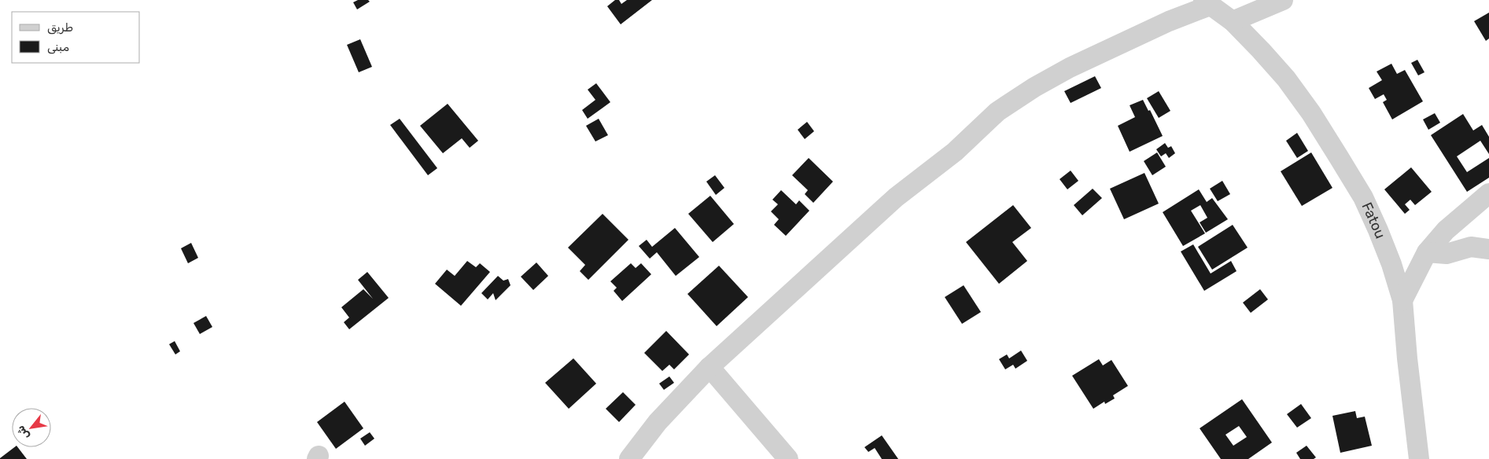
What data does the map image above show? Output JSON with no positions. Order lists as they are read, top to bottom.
{
  "streets": {
    "street": ["Fatou"]
  },
  "legend": ["طريق", "مبنى"],
  "north": "bottom left"
}
